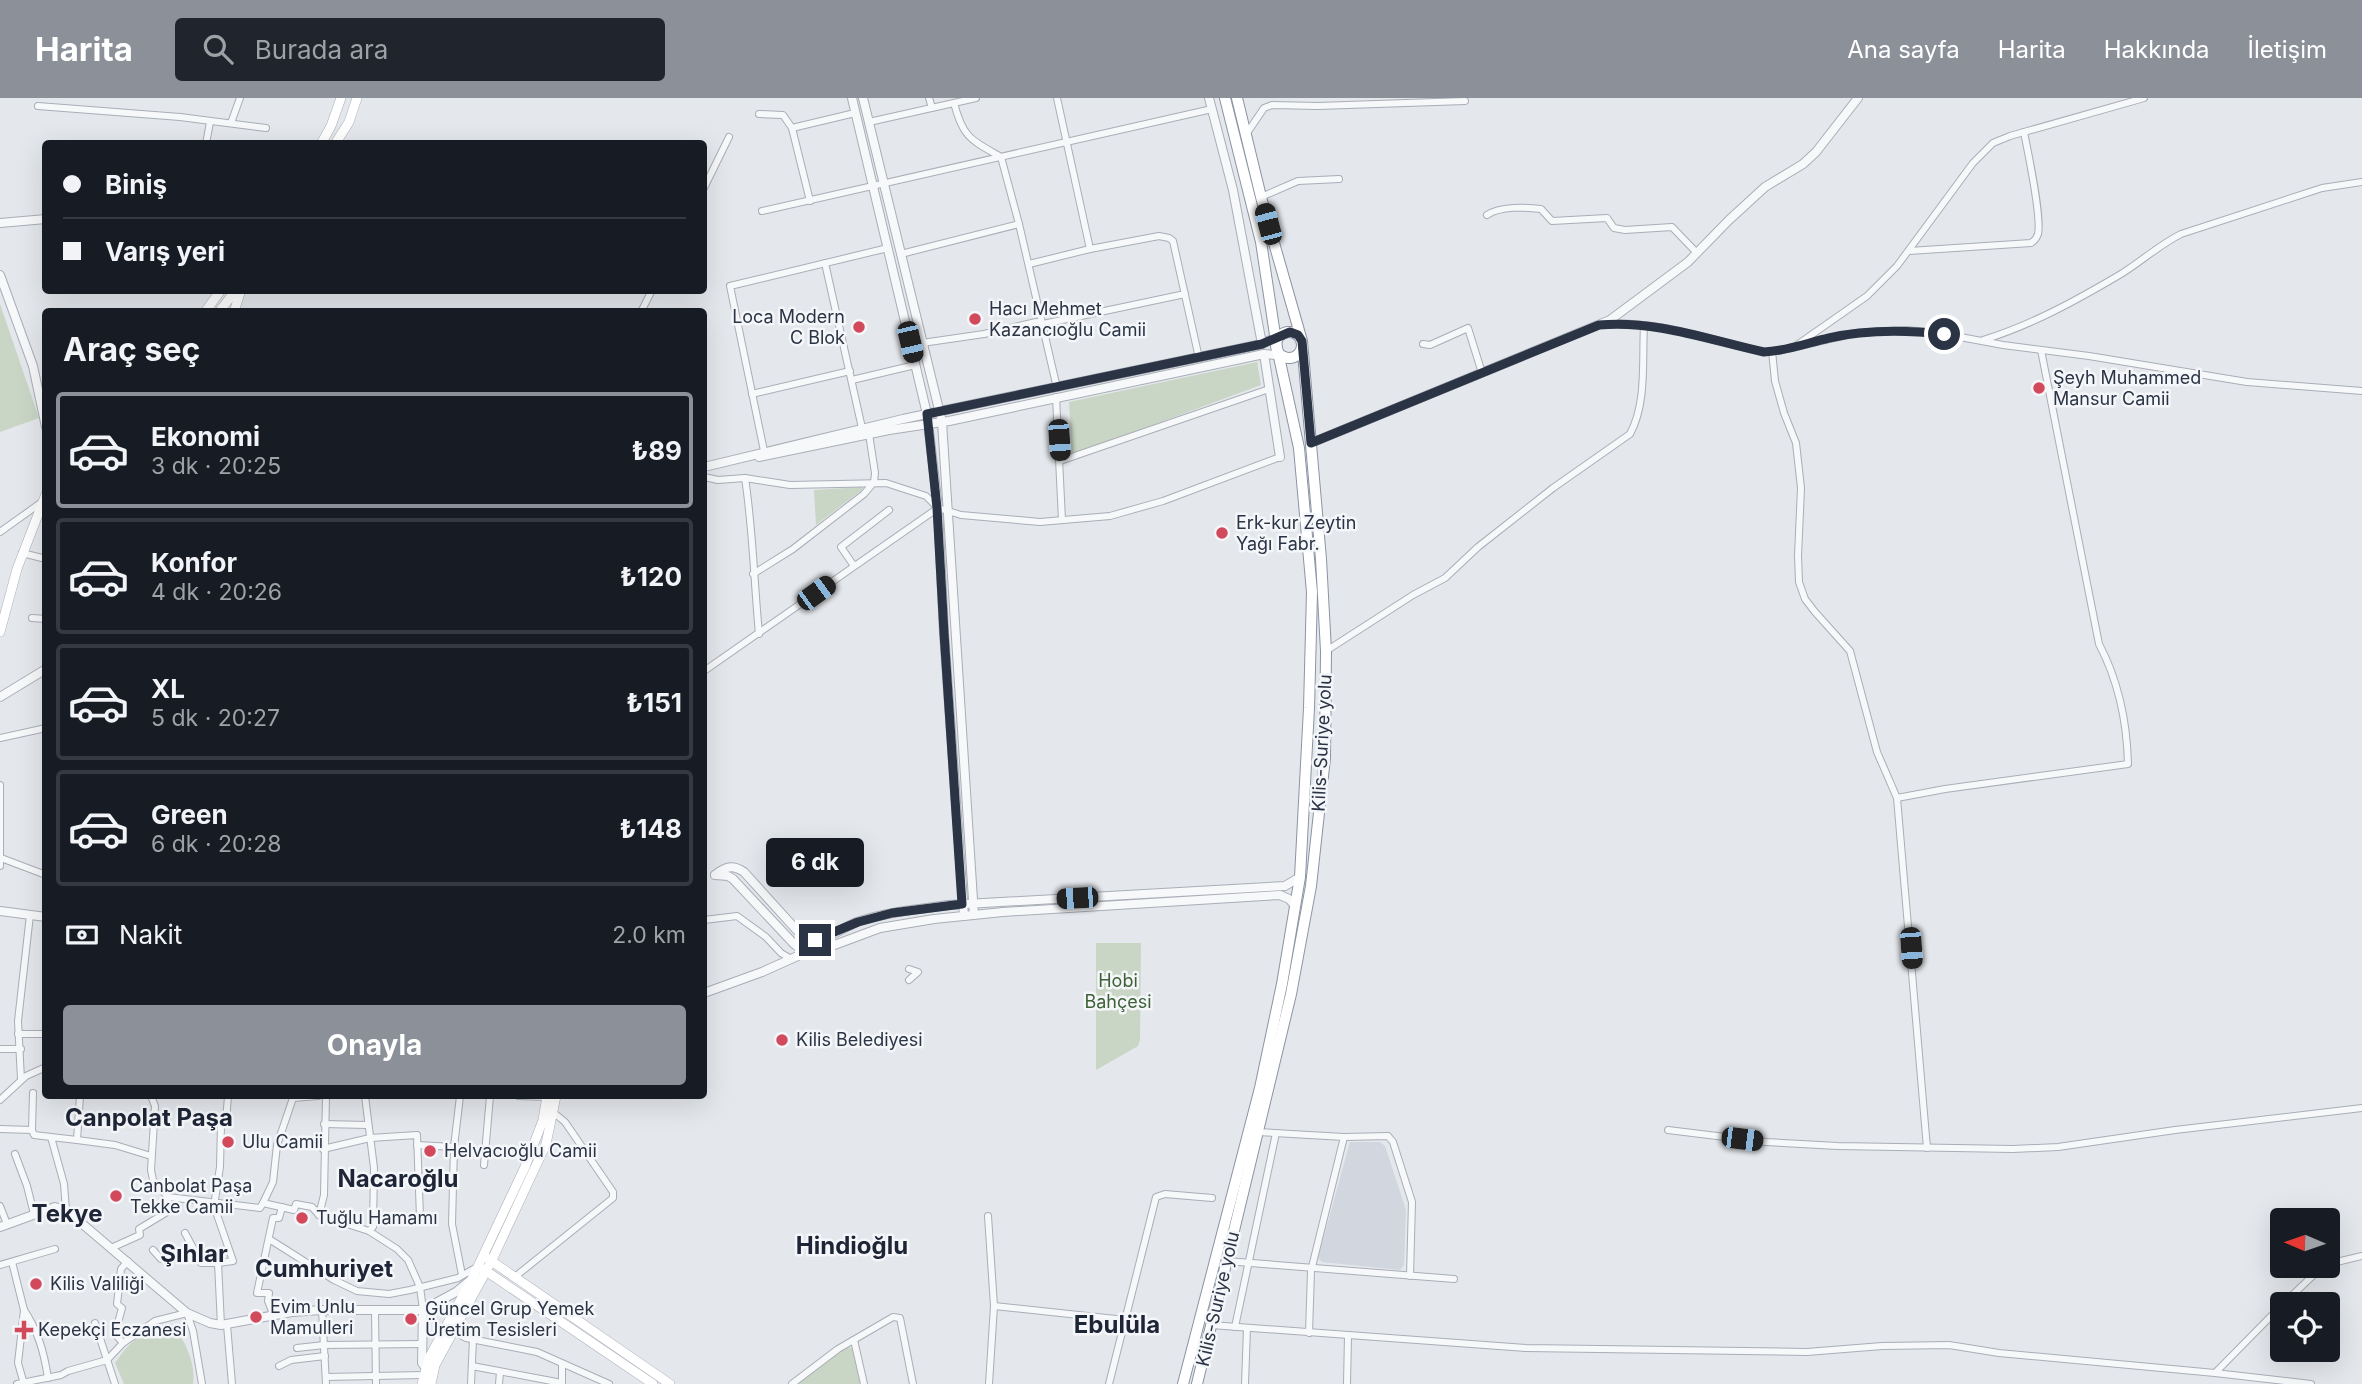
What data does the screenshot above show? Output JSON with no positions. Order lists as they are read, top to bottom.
{
  "streets": {
    "highway": ["Kilis-Suriye yolu"]
  },
  "districts": [
    "Canpolat Paşa",
    "Nacaroğlu",
    "Tekye",
    "Hindioğlu",
    "Şıhlar",
    "Cumhuriyet",
    "Ebulüla"
  ],
  "parks": ["Hobi Bahçesi"],
  "places": {
    "other": [
      "Hacı Mehmet Kazancıoğlu Camii",
      "Loca Modern C Blok",
      "Şeyh Muhammed Mansur Camii",
      "Erk-kur Zeytin Yağı Fabr.",
      "Kilis Belediyesi",
      "Ulu Camii",
      "Helvacıoğlu Camii",
      "Canbolat Paşa Tekke Camii",
      "Tuğlu Hamamı",
      "Kilis Valiliği",
      "Evim Unlu Mamulleri",
      "Güncel Grup Yemek Üretim Tesisleri"
    ],
    "health": ["Kepekçi Eczanesi"]
  },
  "north": "left",
  "page": {
    "header": "Harita",
    "search": "Burada ara",
    "nav": [
      "Ana sayfa",
      "Harita",
      "Hakkında",
      "İletişim"
    ],
    "banner": ["Biniş", "Varış yeri"],
    "heading": "Araç seç",
    "list": [
      {
        "name": "Ekonomi",
        "note": "3 dk · 20:25",
        "value": "₺89"
      },
      {
        "name": "Konfor",
        "note": "4 dk · 20:26",
        "value": "₺120"
      },
      {
        "name": "XL",
        "note": "5 dk · 20:27",
        "value": "₺151"
      },
      {
        "name": "Green",
        "note": "6 dk · 20:28",
        "value": "₺148"
      }
    ],
    "bubble": "6 dk",
    "pay": ["Nakit", "2.0 km"],
    "buttons": "Onayla"
  }
}
